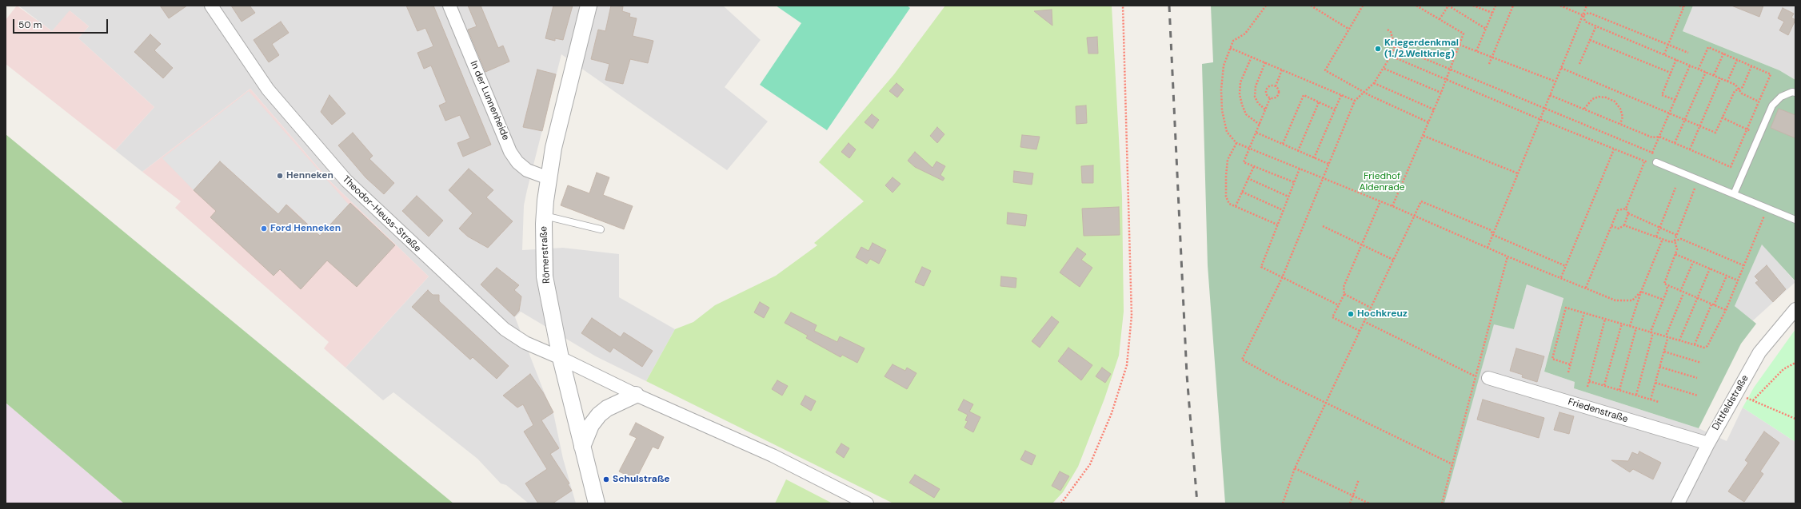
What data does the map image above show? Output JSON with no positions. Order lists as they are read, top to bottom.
{
  "streets": {
    "street": [
      "In der Lunnenheide",
      "Theodor-Heuss-Straße",
      "Römerstraße",
      "Dittfeldstraße",
      "Friedenstraße"
    ]
  },
  "crossings": [
    ["In der Lunnenheide", "Römerstraße"],
    ["Theodor-Heuss-Straße", "Römerstraße"],
    ["Dittfeldstraße", "Friedenstraße"]
  ],
  "parks": ["Friedhof Aldenrade"],
  "places": [
    "Kriegerdenkmal (1./2.Weltkrieg)",
    "Henneken",
    "Ford Henneken",
    "Hochkreuz",
    "Schulstraße"
  ],
  "scale_bar": "50 m"
}
